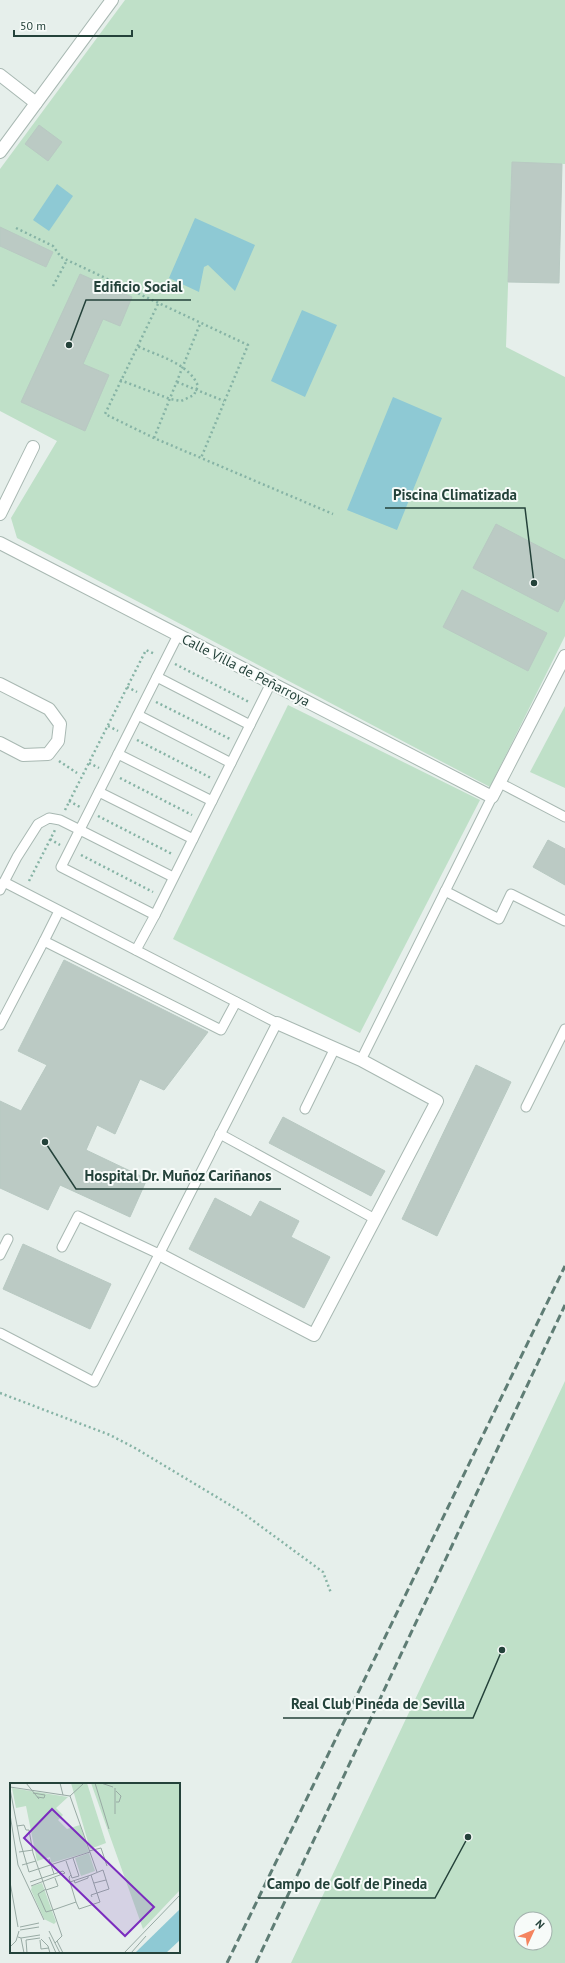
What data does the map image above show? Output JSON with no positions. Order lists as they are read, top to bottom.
{
  "streets": {
    "street": ["Calle Villa de Peñarroya"]
  },
  "places": [
    "Edificio Social",
    "Piscina Climatizada",
    "Hospital Dr. Muñoz Cariñanos",
    "Real Club Pineda de Sevilla",
    "Campo de Golf de Pineda"
  ],
  "scale_bar": "50 m",
  "north": "top right"
}
